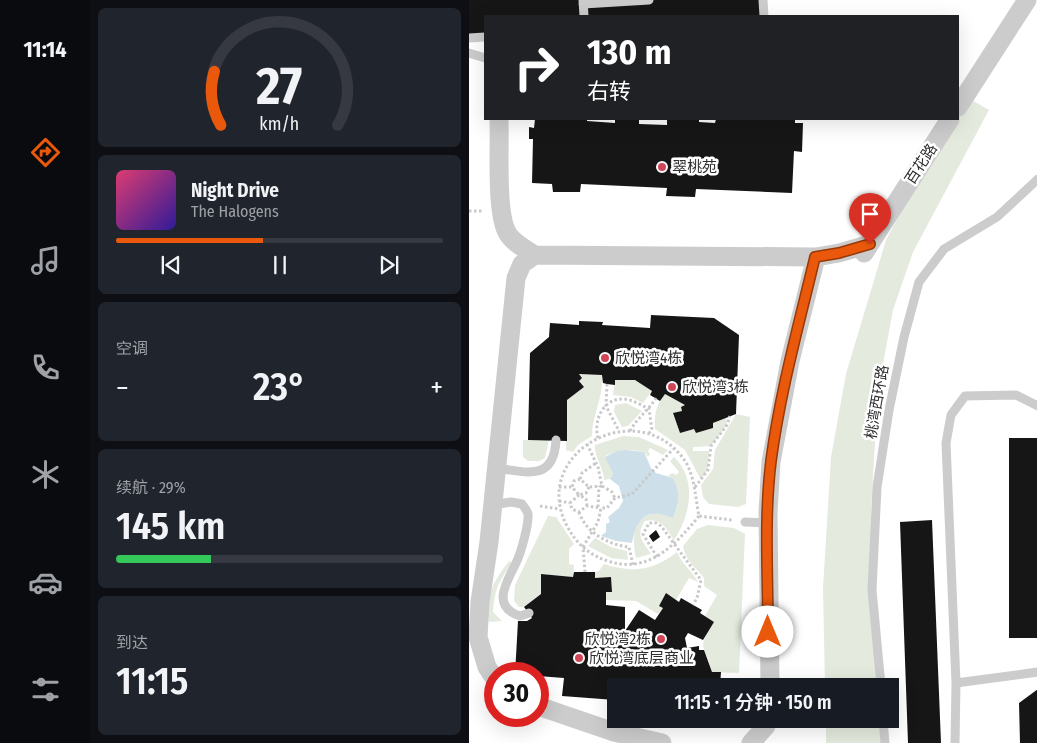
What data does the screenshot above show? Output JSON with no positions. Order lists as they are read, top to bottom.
{
  "streets": {
    "street": ["百花路"],
    "lane": ["桃湾西环路"]
  },
  "places": [
    "翠桃苑",
    "欣悦湾4栋",
    "欣悦湾3栋",
    "欣悦湾2栋",
    "欣悦湾底层商业"
  ],
  "page": {
    "tabs": "11:14",
    "turn": ["130 m", "右转"],
    "song": ["Night Drive", "The Halogens"],
    "tile": [
      "空调",
      ["续航 · 29%", "145 km"],
      ["到达", "11:15"]
    ],
    "heat": ["−", "23°", "+"],
    "limit": "30",
    "trip": "11:15 · 1 分钟 · 150 m",
    "gauge": ["27", "km/h"]
  }
}
